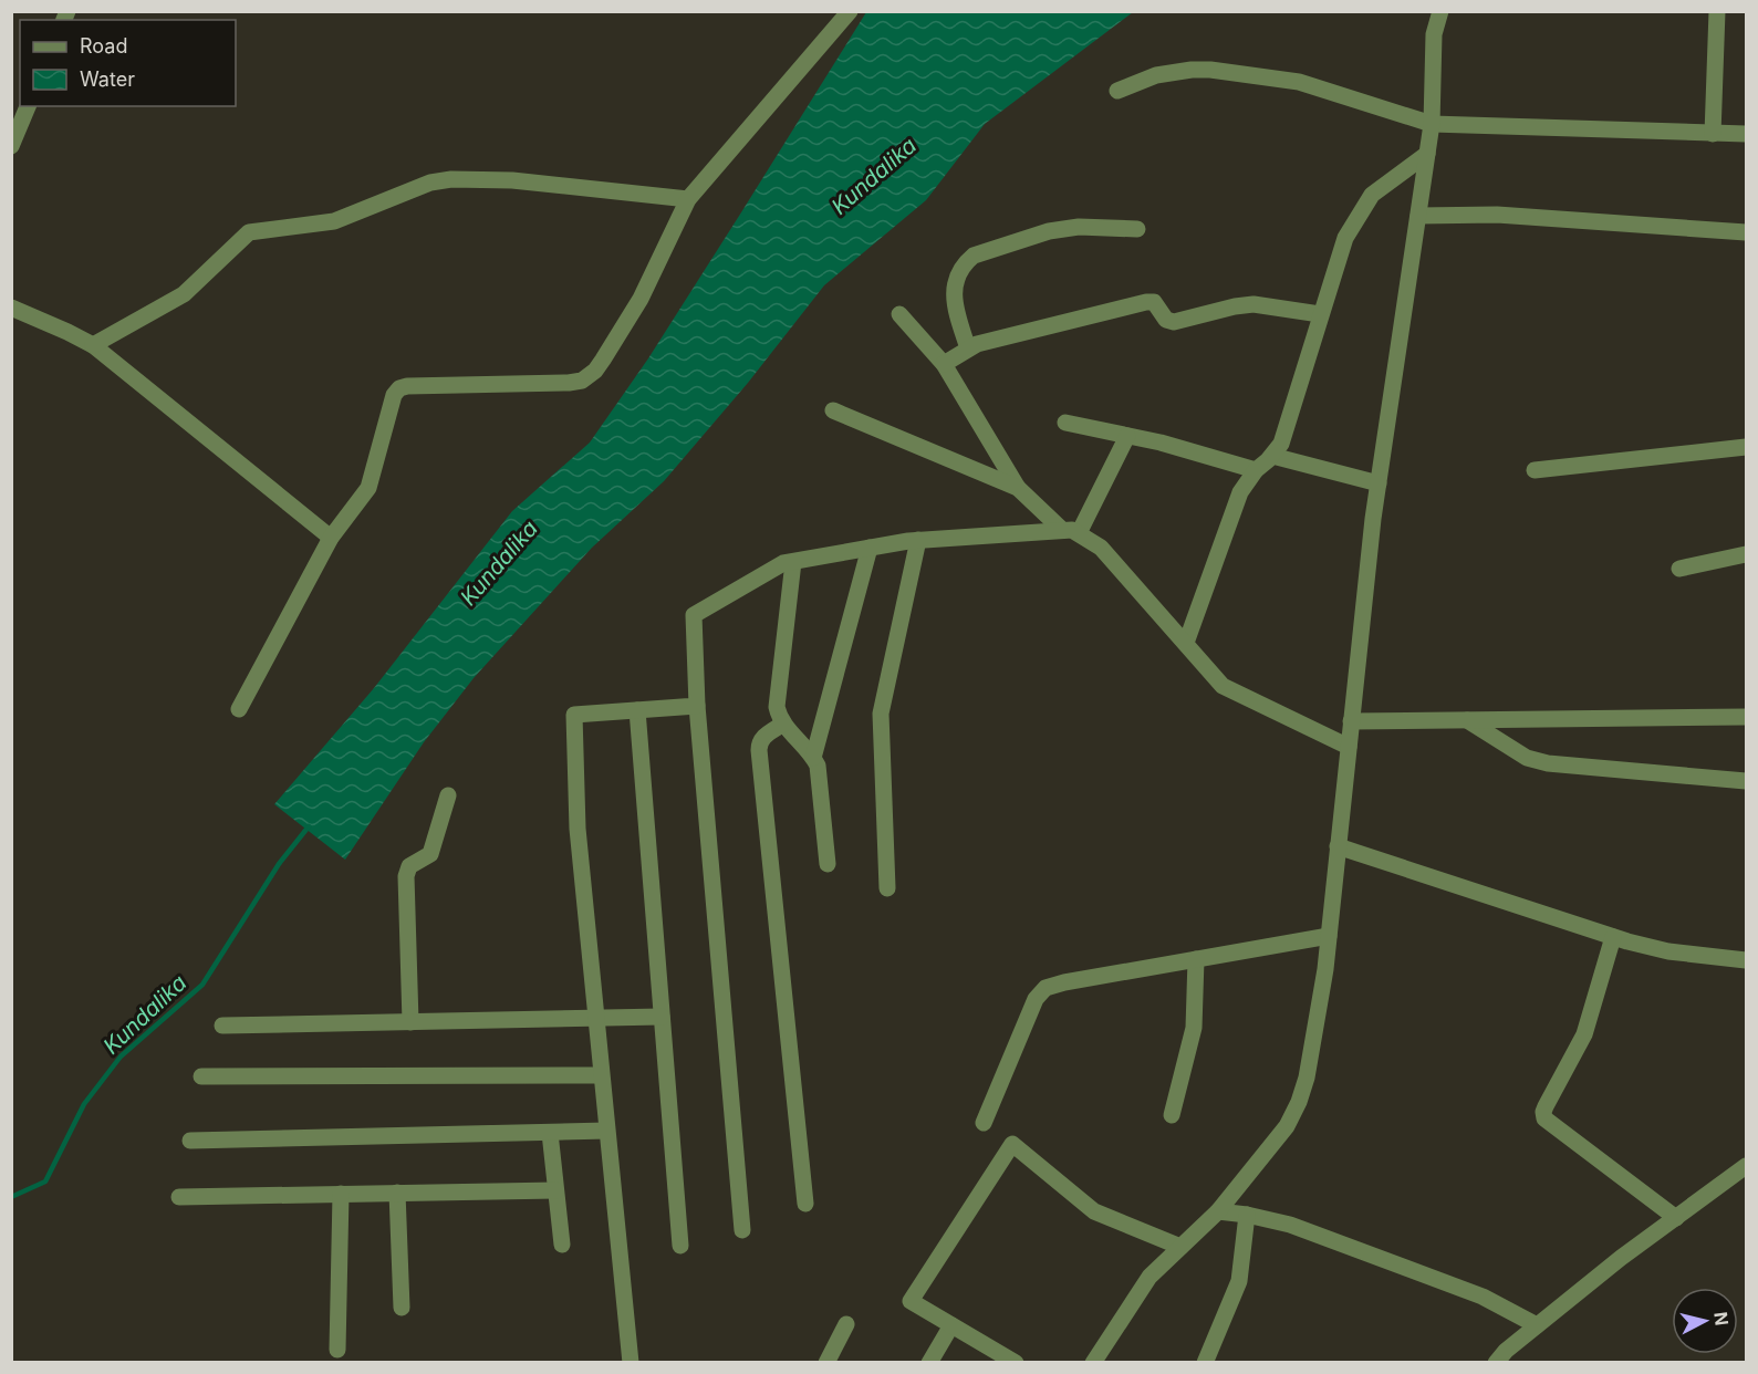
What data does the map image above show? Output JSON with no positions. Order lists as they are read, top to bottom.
{
  "water": ["Kundalika"],
  "legend": ["Road", "Water"],
  "north": "right"
}
